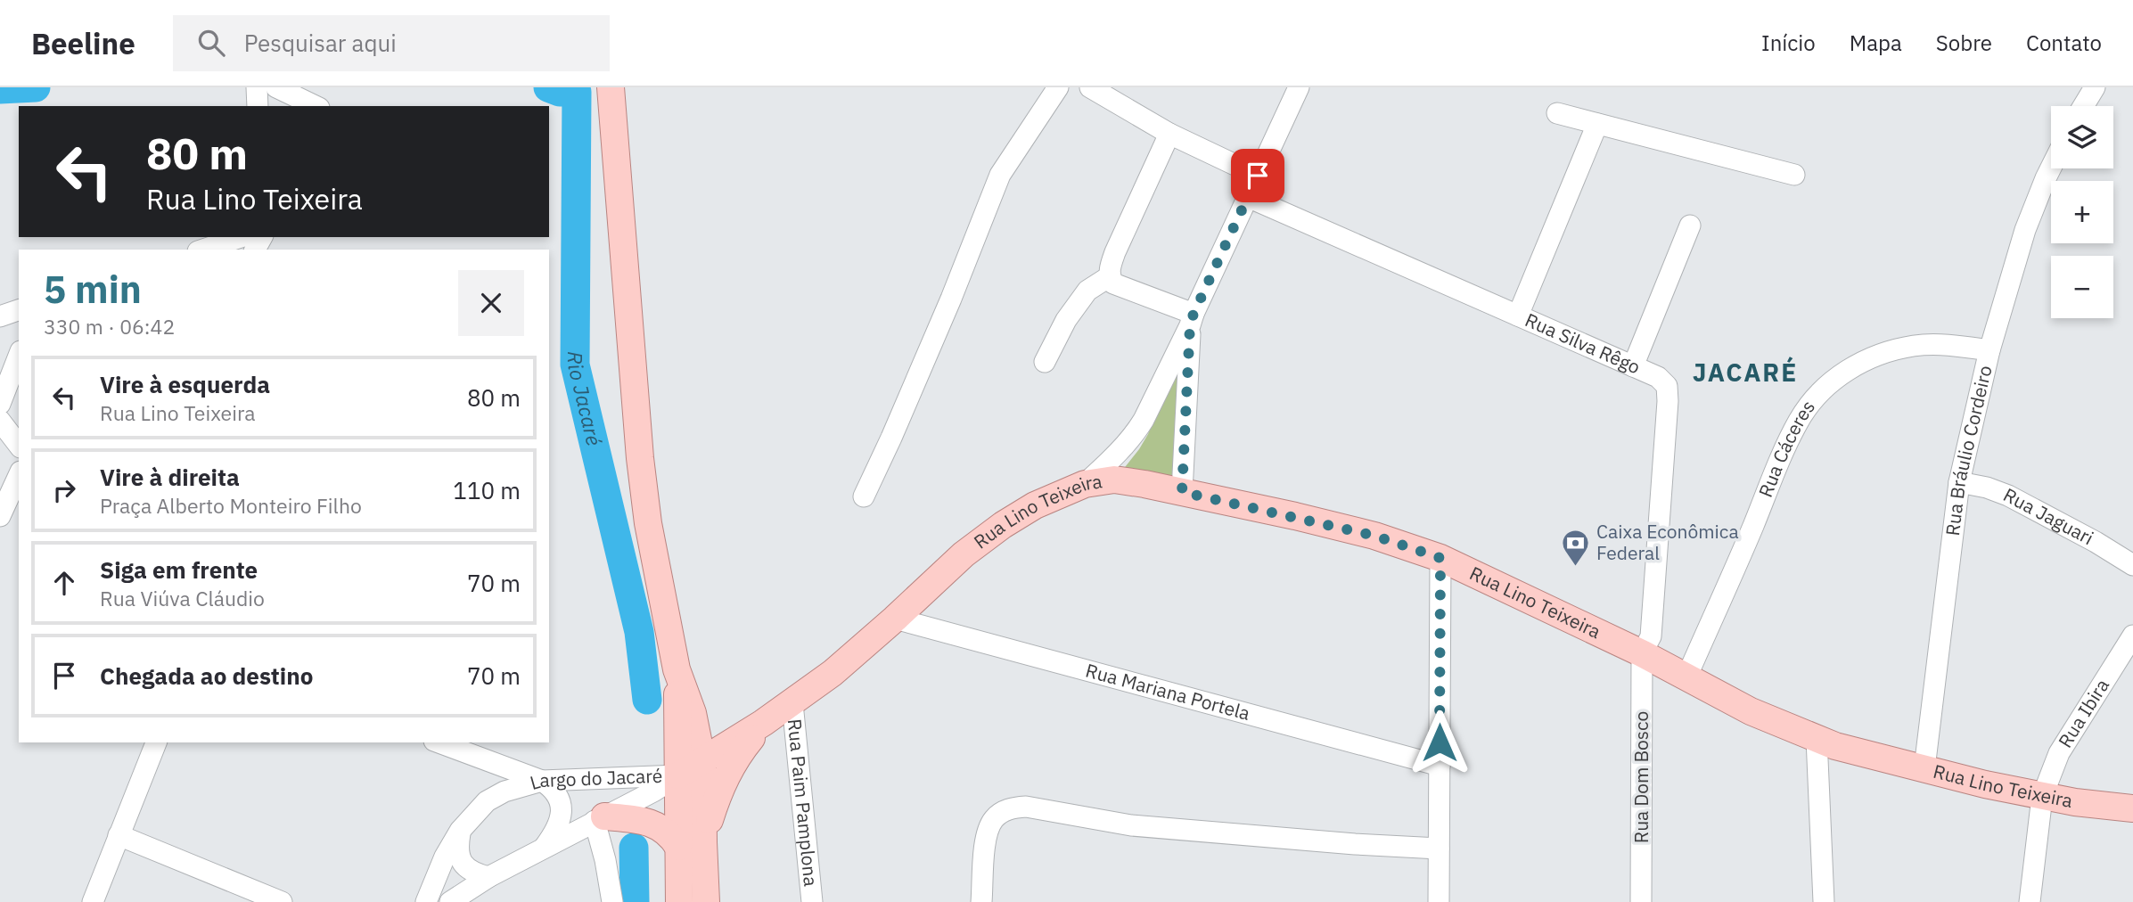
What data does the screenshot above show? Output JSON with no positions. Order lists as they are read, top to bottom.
{
  "streets": {
    "main road": ["Rua Lino Teixeira"],
    "street": [
      "Rua Silva Rêgo",
      "Rua Cáceres",
      "Rua Bráulio Cordeiro",
      "Rua Jaguari",
      "Rua Mariana Portela",
      "Rua Ibira",
      "Rua Dom Bosco",
      "Largo do Jacaré",
      "Rua Paim Pamplona"
    ]
  },
  "crossings": [
    ["Rua Silva Rêgo", "Rua Lino Teixeira"],
    ["Rua Silva Rêgo", "Rua Dom Bosco"],
    ["Rua Cáceres", "Rua Bráulio Cordeiro"],
    ["Rua Cáceres", "Rua Lino Teixeira"],
    ["Rua Bráulio Cordeiro", "Rua Lino Teixeira"],
    ["Rua Bráulio Cordeiro", "Rua Jaguari"],
    ["Rua Lino Teixeira", "Rua Mariana Portela"],
    ["Rua Lino Teixeira", "Rua Ibira"],
    ["Rua Lino Teixeira", "Rua Dom Bosco"],
    ["Rua Lino Teixeira", "Largo do Jacaré"],
    ["Rua Lino Teixeira", "Rua Paim Pamplona"]
  ],
  "districts": ["JACARÉ"],
  "water": ["Rio Jacaré"],
  "places": {
    "bank": ["Caixa Econômica Federal"]
  },
  "page": {
    "header": "Beeline",
    "search": "Pesquisar aqui",
    "nav": [
      "Início",
      "Mapa",
      "Sobre",
      "Contato"
    ],
    "map_buttons": ["+", "−"],
    "turn": ["80 m", "Rua Lino Teixeira"],
    "heading": ["5 min", "330 m · 06:42"],
    "list": [
      {
        "name": "Vire à esquerda",
        "note": "Rua Lino Teixeira",
        "value": "80 m"
      },
      {
        "name": "Vire à direita",
        "note": "Praça Alberto Monteiro Filho",
        "value": "110 m"
      },
      {
        "name": "Siga em frente",
        "note": "Rua Viúva Cláudio",
        "value": "70 m"
      },
      {
        "name": "Chegada ao destino",
        "value": "70 m"
      }
    ]
  }
}
